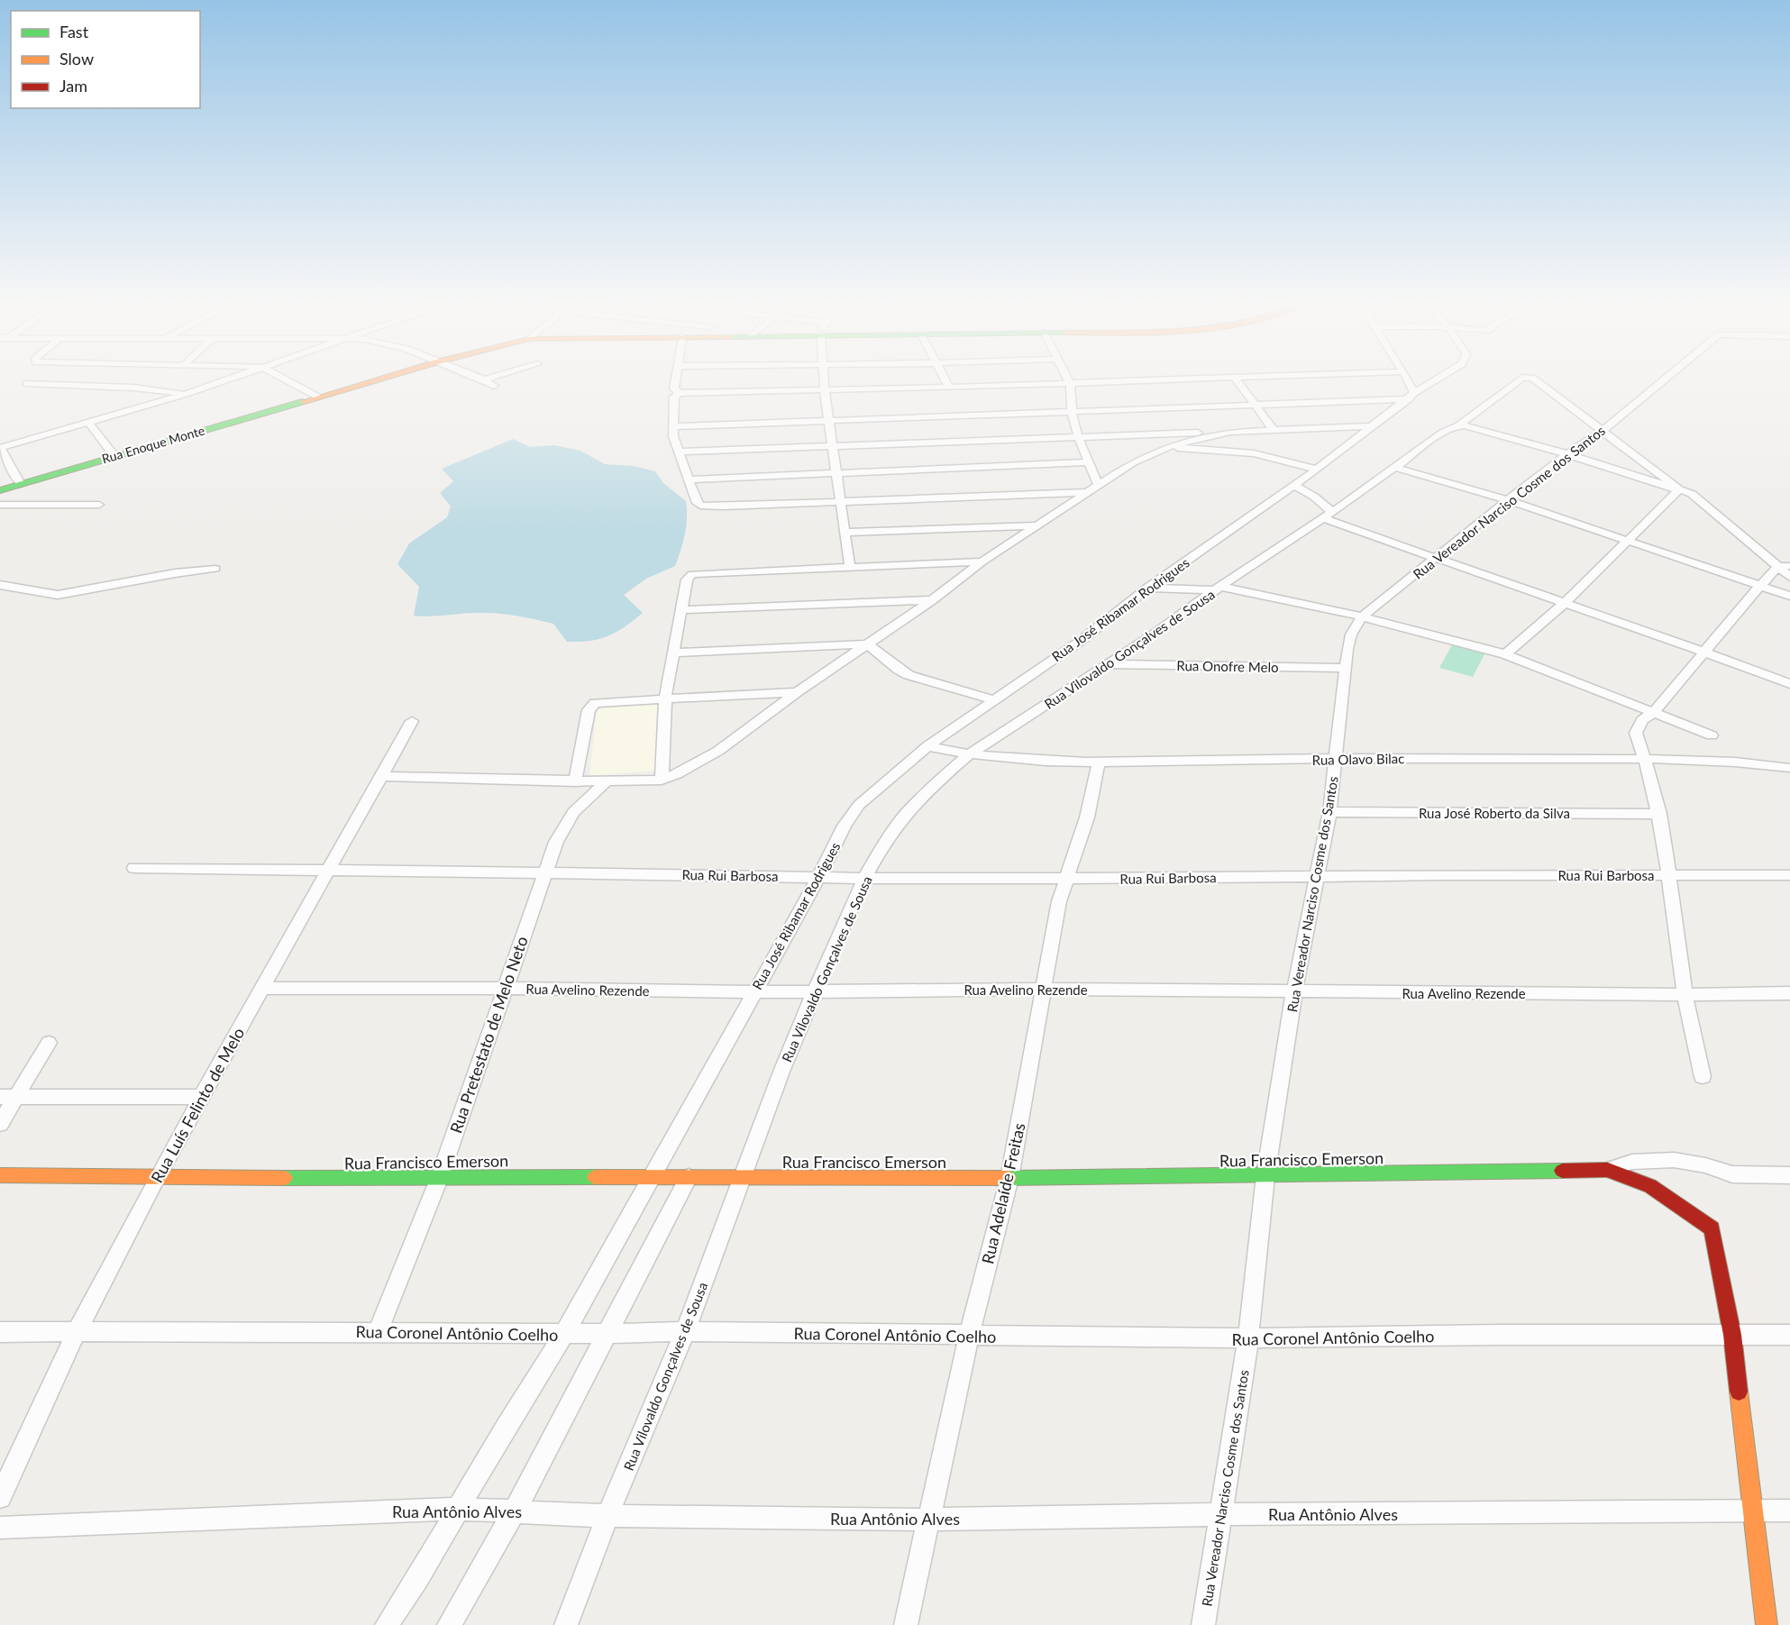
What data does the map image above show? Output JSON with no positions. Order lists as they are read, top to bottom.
{
  "streets": {
    "main road": ["Rua Enoque Monte", "Rua Francisco Emerson"],
    "street": [
      "Rua Vereador Narciso Cosme dos Santos",
      "Rua José Ribamar Rodrigues",
      "Rua Vilovaldo Gonçalves de Sousa",
      "Rua Onofre Melo",
      "Rua Olavo Bilac",
      "Rua José Roberto da Silva",
      "Rua Rui Barbosa",
      "Rua Avelino Rezende",
      "Rua Pretestato de Melo Neto",
      "Rua Luís Felinto de Melo",
      "Rua Adelaíde Freitas",
      "Rua Coronel Antônio Coelho",
      "Rua Antônio Alves"
    ]
  },
  "crossings": [
    ["Rua Vereador Narciso Cosme dos Santos", "Rua Vilovaldo Gonçalves de Sousa"],
    ["Rua Vereador Narciso Cosme dos Santos", "Rua Onofre Melo"],
    ["Rua Vereador Narciso Cosme dos Santos", "Rua Olavo Bilac"],
    ["Rua Vereador Narciso Cosme dos Santos", "Rua José Roberto da Silva"],
    ["Rua Vereador Narciso Cosme dos Santos", "Rua Rui Barbosa"],
    ["Rua Vereador Narciso Cosme dos Santos", "Rua Avelino Rezende"],
    ["Rua Vereador Narciso Cosme dos Santos", "Rua Francisco Emerson"],
    ["Rua Vereador Narciso Cosme dos Santos", "Rua Coronel Antônio Coelho"],
    ["Rua Vereador Narciso Cosme dos Santos", "Rua Antônio Alves"],
    ["Rua José Ribamar Rodrigues", "Rua Olavo Bilac"],
    ["Rua José Ribamar Rodrigues", "Rua Rui Barbosa"],
    ["Rua José Ribamar Rodrigues", "Rua Avelino Rezende"],
    ["Rua José Ribamar Rodrigues", "Rua Francisco Emerson"],
    ["Rua José Ribamar Rodrigues", "Rua Coronel Antônio Coelho"],
    ["Rua José Ribamar Rodrigues", "Rua Antônio Alves"],
    ["Rua Vilovaldo Gonçalves de Sousa", "Rua Onofre Melo"],
    ["Rua Vilovaldo Gonçalves de Sousa", "Rua Olavo Bilac"],
    ["Rua Vilovaldo Gonçalves de Sousa", "Rua Rui Barbosa"],
    ["Rua Vilovaldo Gonçalves de Sousa", "Rua Avelino Rezende"],
    ["Rua Vilovaldo Gonçalves de Sousa", "Rua Francisco Emerson"],
    ["Rua Vilovaldo Gonçalves de Sousa", "Rua Coronel Antônio Coelho"],
    ["Rua Vilovaldo Gonçalves de Sousa", "Rua Antônio Alves"],
    ["Rua Olavo Bilac", "Rua Adelaíde Freitas"],
    ["Rua Rui Barbosa", "Rua Pretestato de Melo Neto"],
    ["Rua Rui Barbosa", "Rua Luís Felinto de Melo"],
    ["Rua Rui Barbosa", "Rua Adelaíde Freitas"],
    ["Rua Avelino Rezende", "Rua Pretestato de Melo Neto"],
    ["Rua Avelino Rezende", "Rua Luís Felinto de Melo"],
    ["Rua Avelino Rezende", "Rua Adelaíde Freitas"],
    ["Rua Pretestato de Melo Neto", "Rua Francisco Emerson"],
    ["Rua Pretestato de Melo Neto", "Rua Coronel Antônio Coelho"],
    ["Rua Luís Felinto de Melo", "Rua Francisco Emerson"],
    ["Rua Luís Felinto de Melo", "Rua Coronel Antônio Coelho"],
    ["Rua Francisco Emerson", "Rua Adelaíde Freitas"],
    ["Rua Francisco Emerson", "Rua Coronel Antônio Coelho"],
    ["Rua Adelaíde Freitas", "Rua Coronel Antônio Coelho"],
    ["Rua Adelaíde Freitas", "Rua Antônio Alves"]
  ],
  "legend": ["Fast", "Slow", "Jam"]
}
